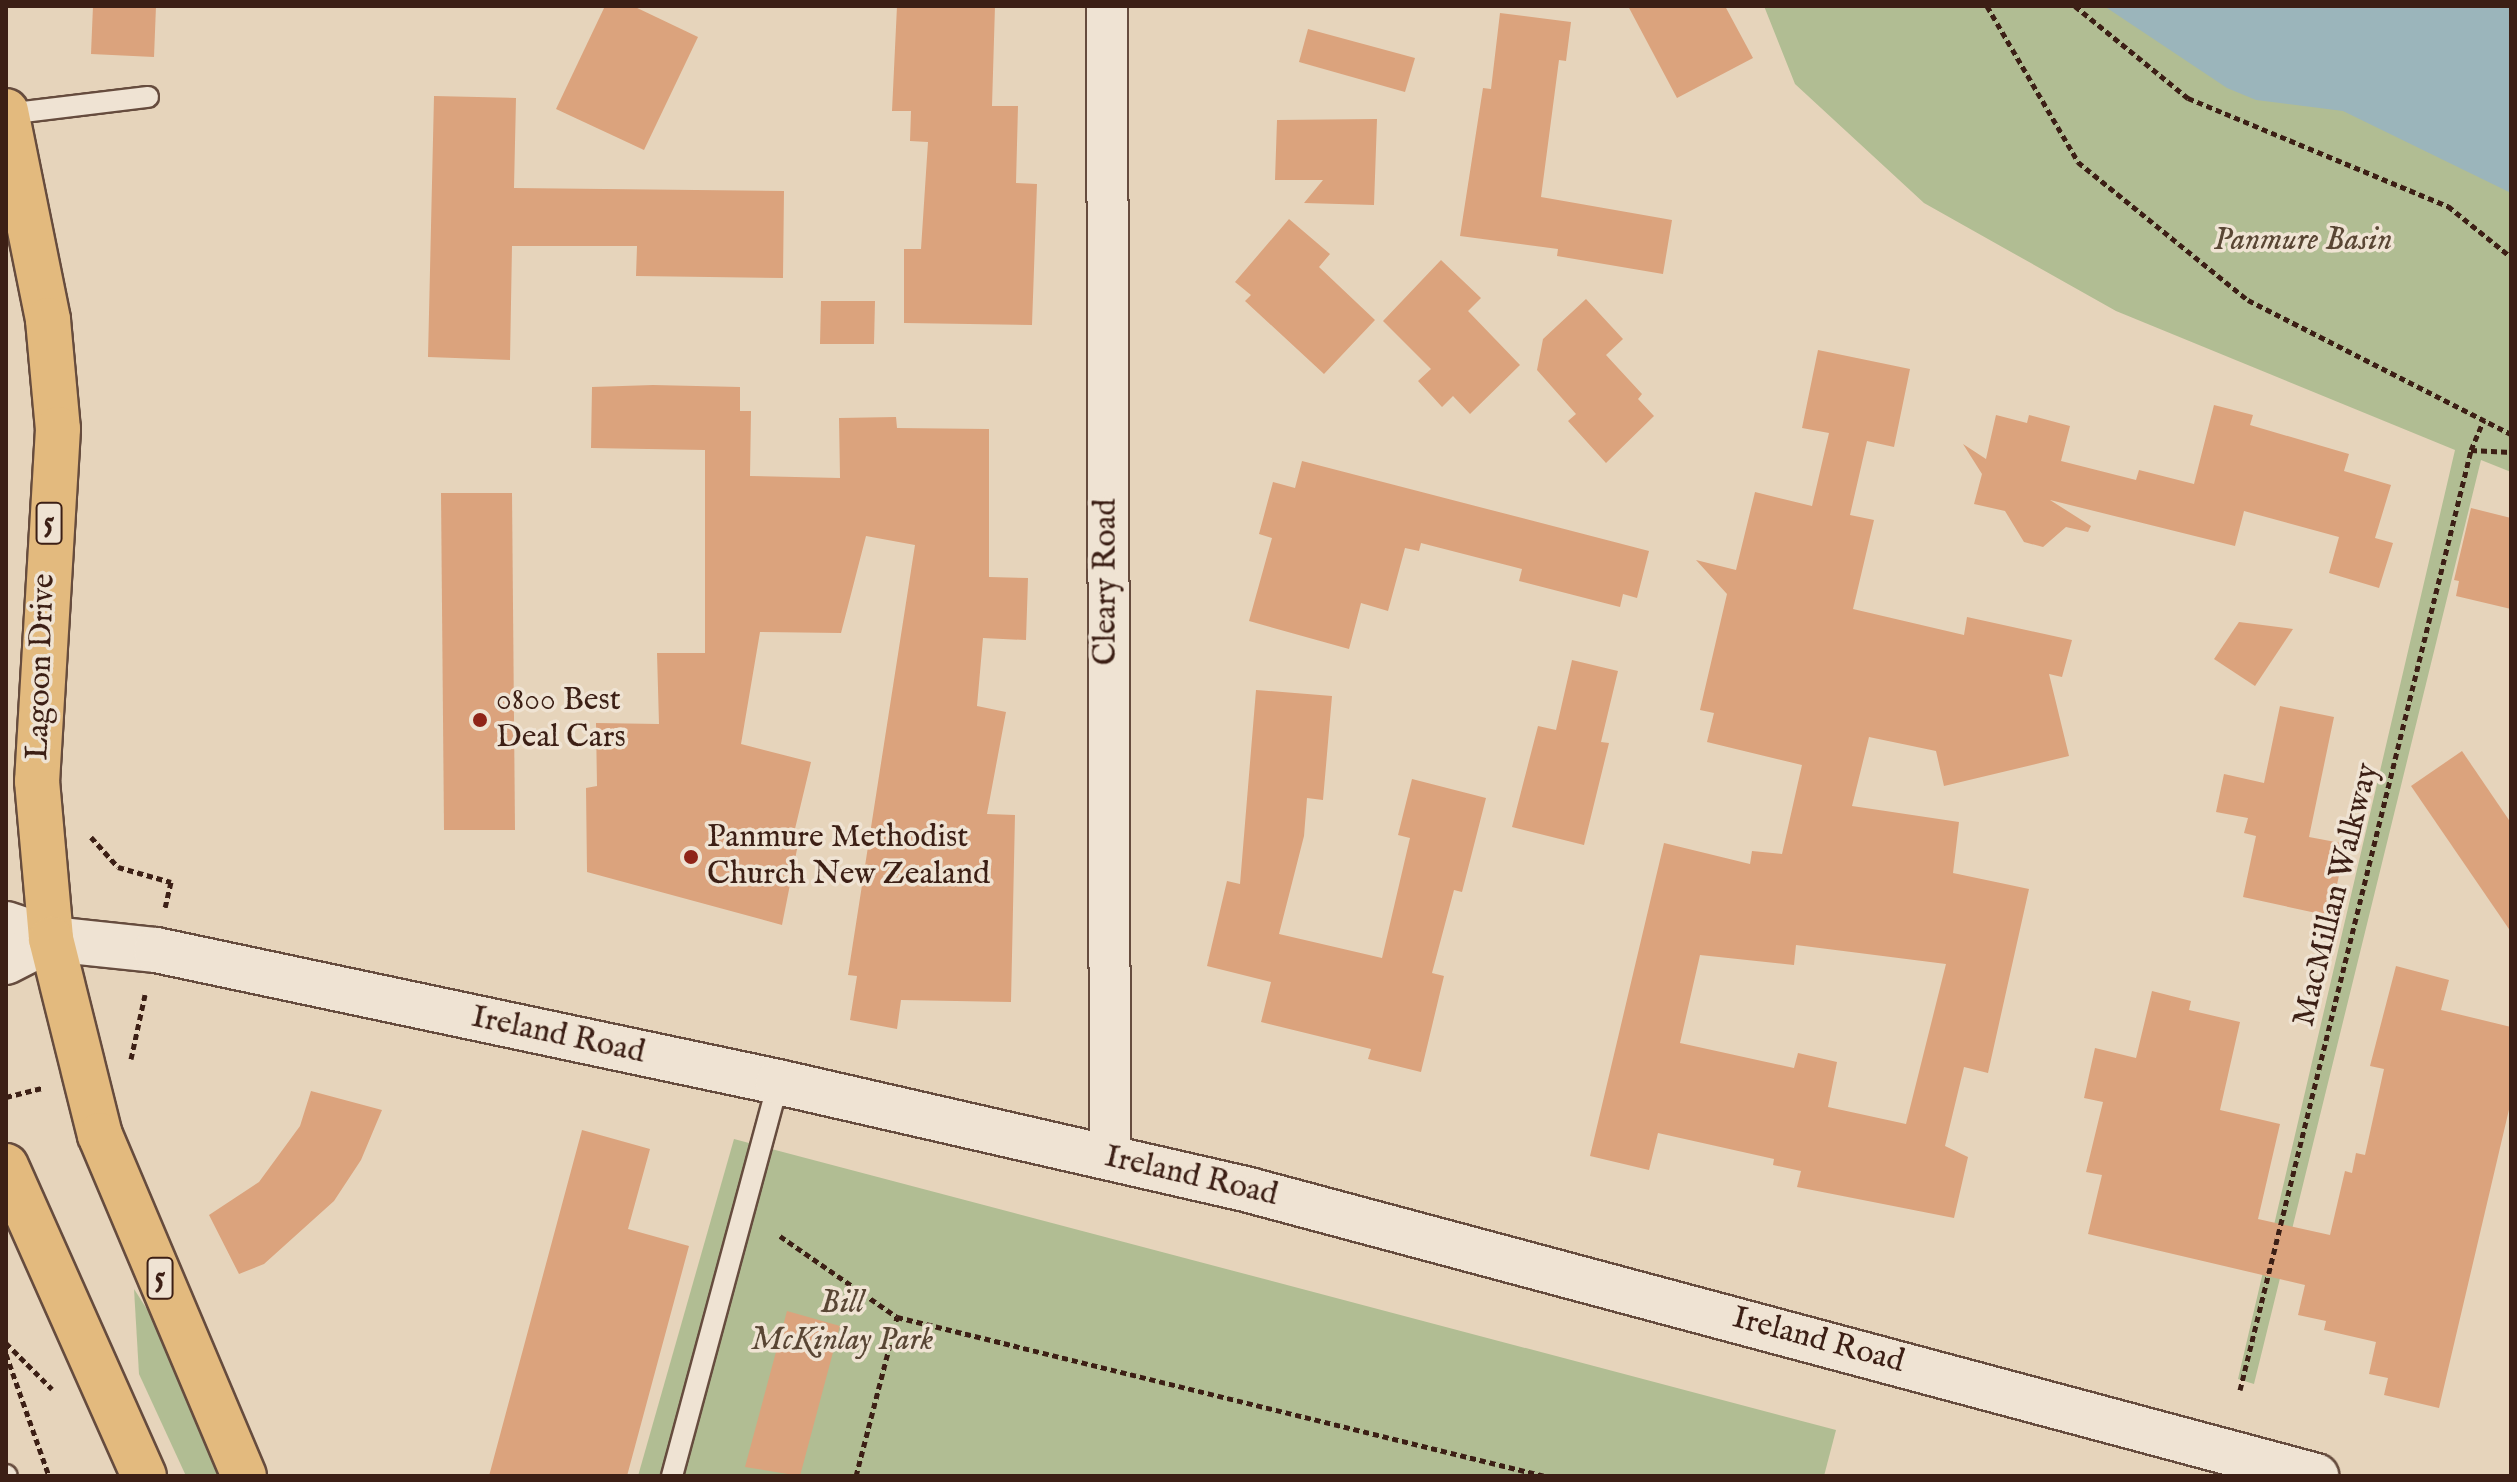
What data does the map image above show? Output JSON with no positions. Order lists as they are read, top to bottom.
{
  "streets": {
    "main road": ["5", "Lagoon Drive"],
    "street": ["Cleary Road", "Ireland Road"],
    "path": ["MacMillan Walkway"]
  },
  "crossings": [
    ["5", "Lagoon Drive"],
    ["5", "Ireland Road"],
    ["Cleary Road", "Ireland Road"],
    ["Lagoon Drive", "Ireland Road"]
  ],
  "parks": ["Panmure Basin", "Bill McKinlay Park"],
  "places": ["0800 Best Deal Cars", "Panmure Methodist Church New Zealand"]
}
